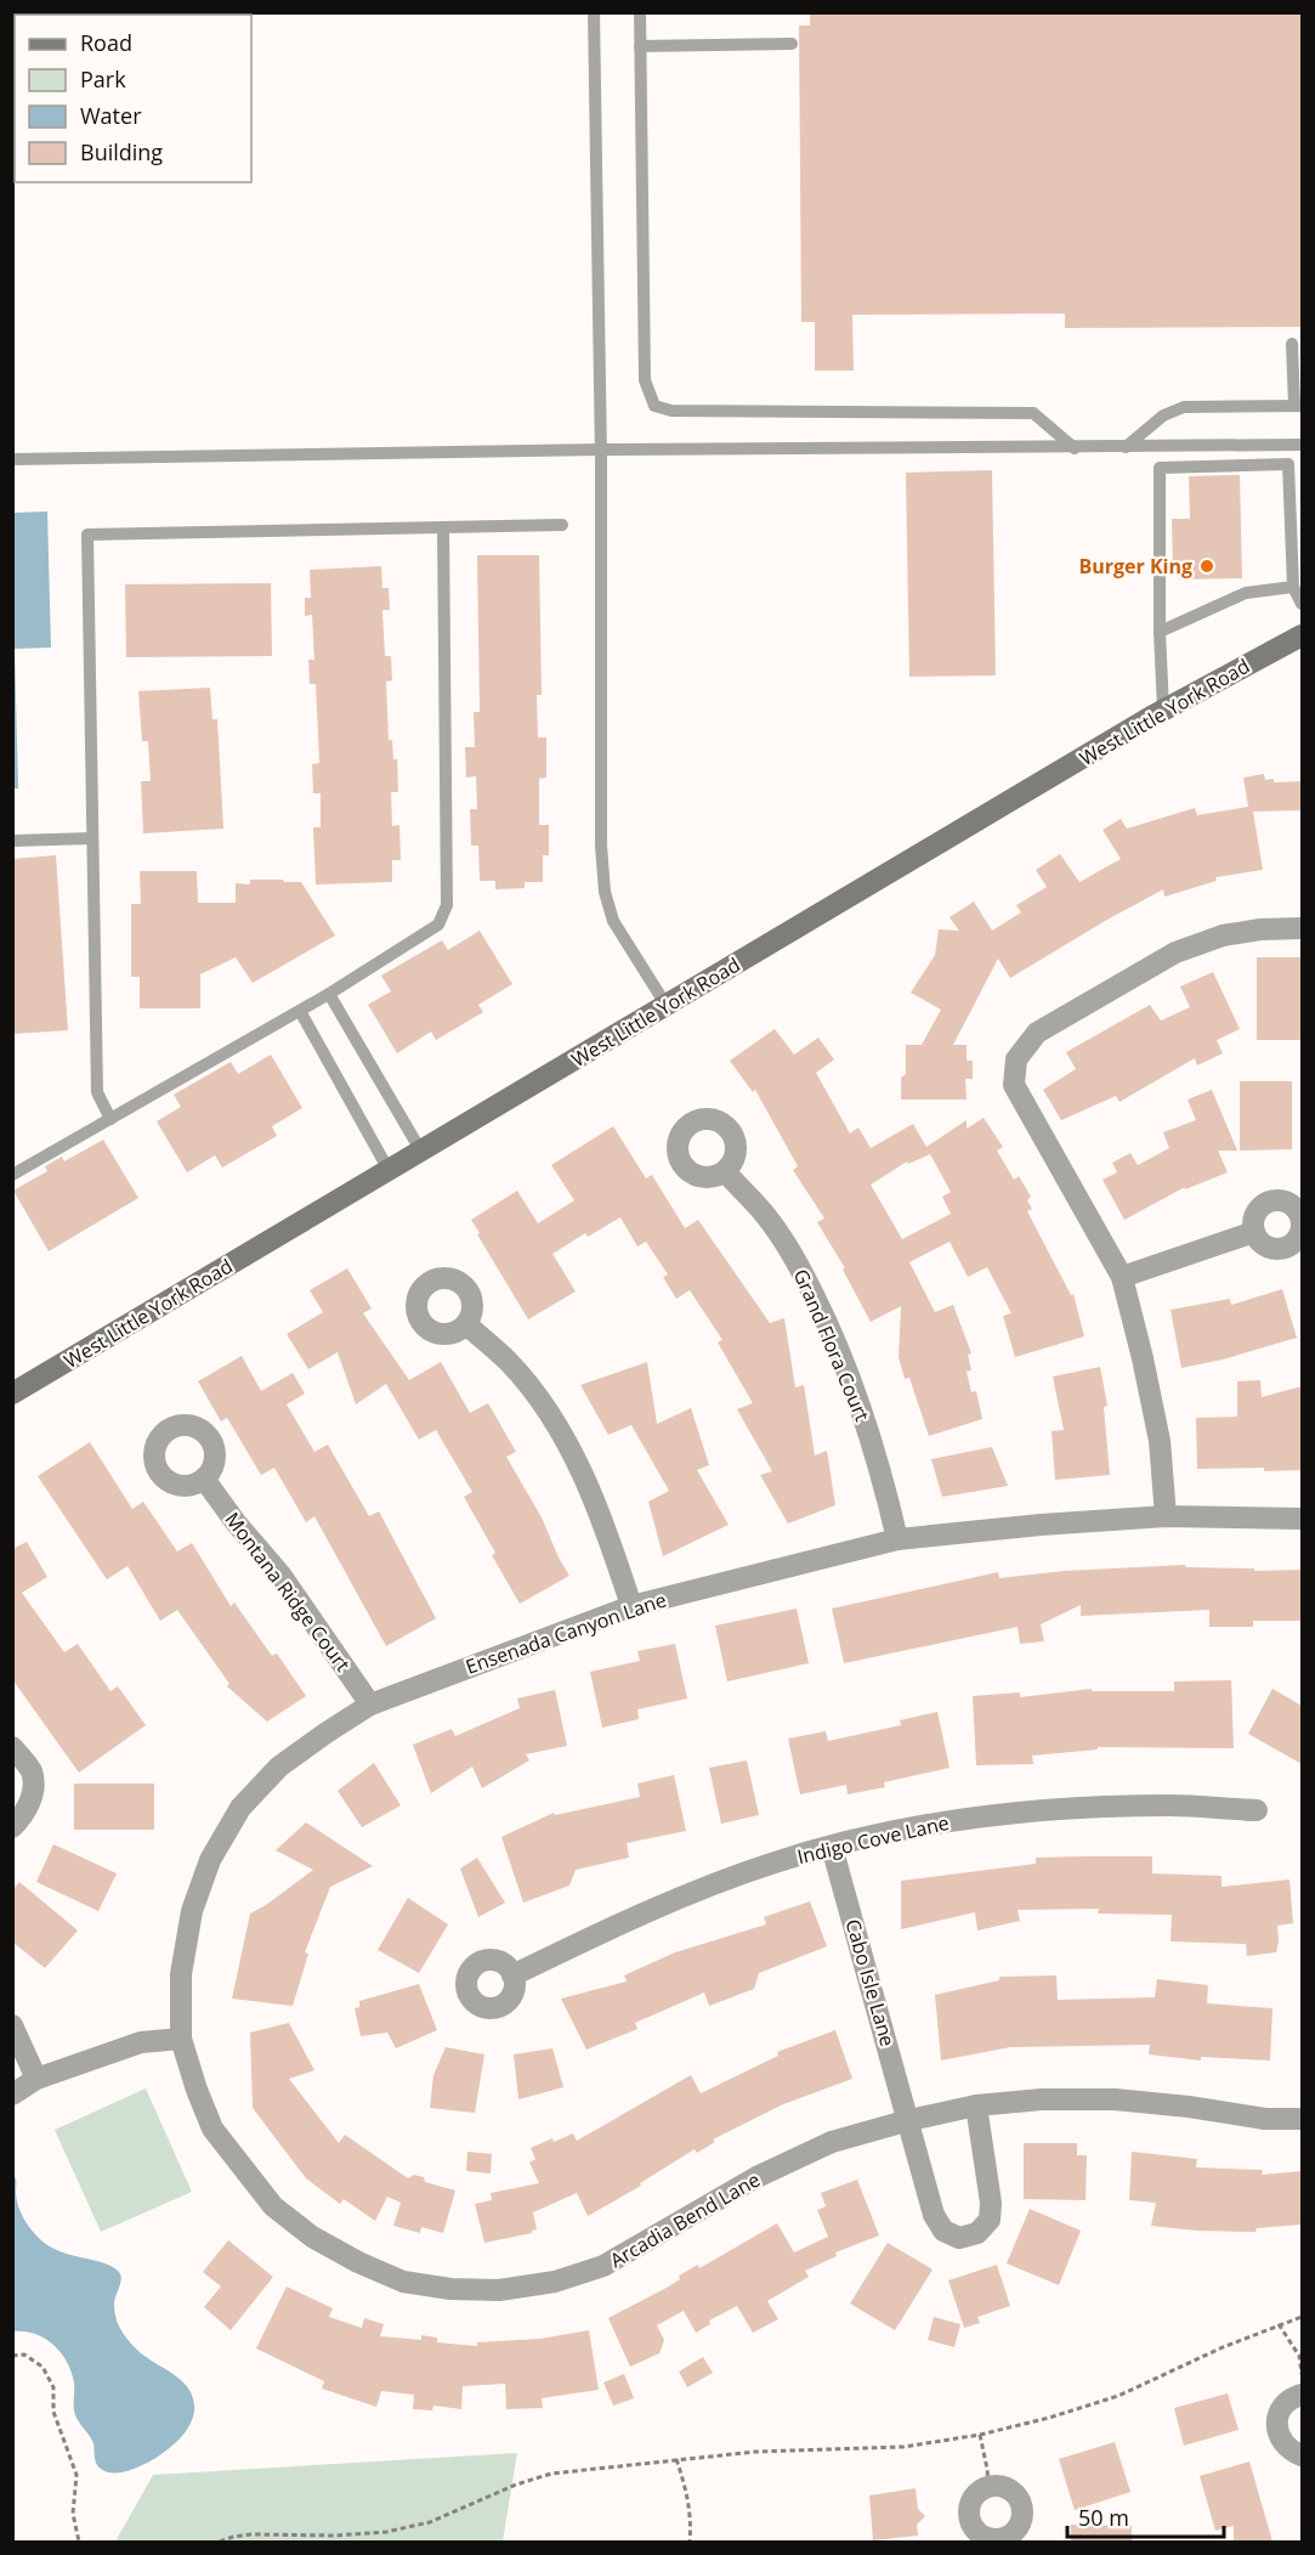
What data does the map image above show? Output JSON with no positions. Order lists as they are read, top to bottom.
{
  "streets": {
    "main road": ["West Little York Road"],
    "street": [
      "Grand Flora Court",
      "Montana Ridge Court",
      "Ensenada Canyon Lane",
      "Indigo Cove Lane",
      "Cabo Isle Lane",
      "Arcadia Bend Lane"
    ]
  },
  "crossings": [
    ["Grand Flora Court", "Ensenada Canyon Lane"],
    ["Montana Ridge Court", "Ensenada Canyon Lane"],
    ["Ensenada Canyon Lane", "Arcadia Bend Lane"],
    ["Indigo Cove Lane", "Cabo Isle Lane"],
    ["Cabo Isle Lane", "Arcadia Bend Lane"]
  ],
  "places": ["Burger King"],
  "legend": [
    "Road",
    "Park",
    "Water",
    "Building"
  ],
  "scale_bar": "50 m"
}
